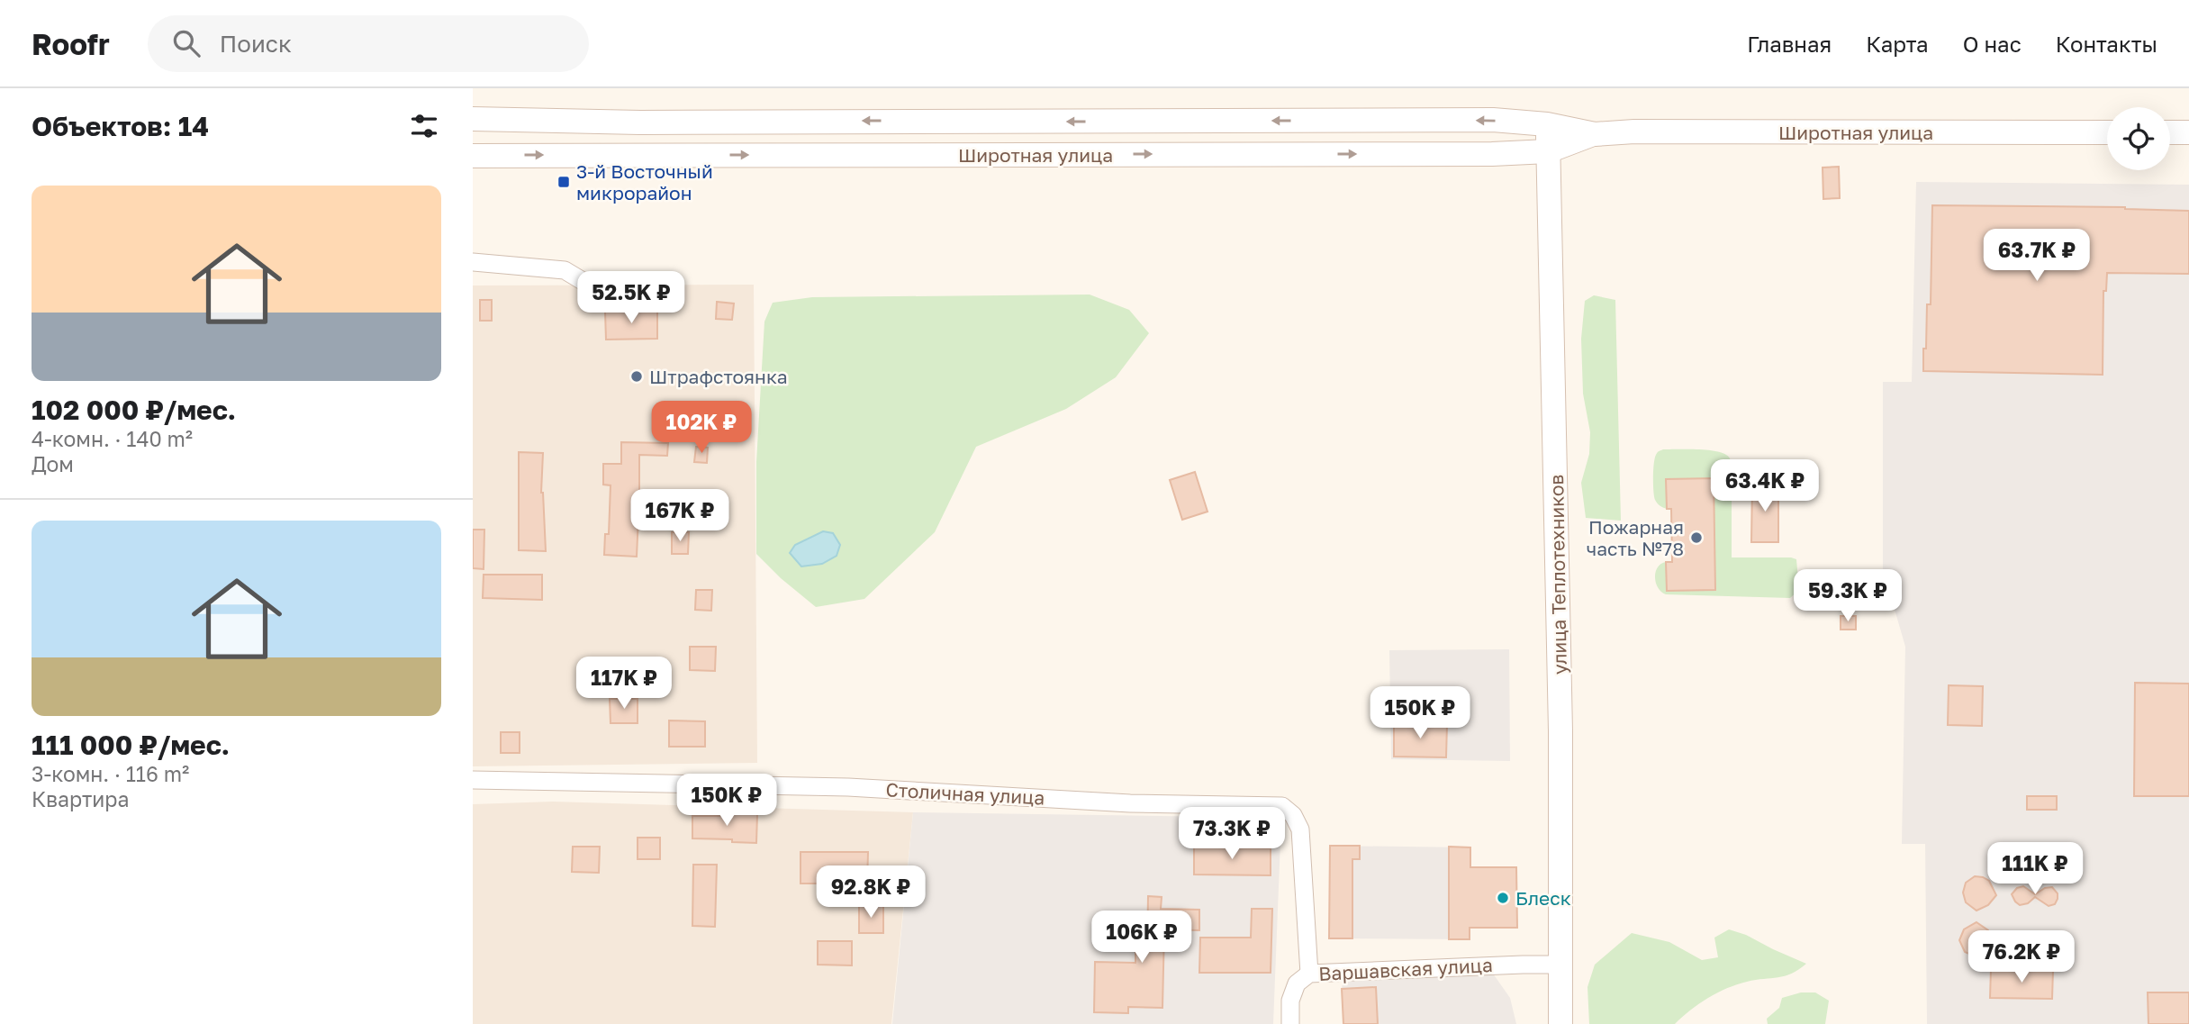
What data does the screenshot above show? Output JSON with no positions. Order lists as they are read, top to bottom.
{
  "streets": {
    "main road": ["Широтная улица", "улица Теплотехников"],
    "street": ["Столичная улица", "Варшавская улица"]
  },
  "crossings": [
    ["Широтная улица", "улица Теплотехников"],
    ["улица Теплотехников", "Варшавская улица"],
    ["Столичная улица", "Варшавская улица"]
  ],
  "places": {
    "transit": ["3-й Восточный микрорайон"],
    "other": ["Штрафстоянка", "Пожарная часть №78", "Блеск"]
  },
  "page": {
    "header": "Roofr",
    "search": "Поиск",
    "nav": [
      "Главная",
      "Карта",
      "О нас",
      "Контакты"
    ],
    "heading": "Объектов: 14",
    "list": [
      {
        "name": "102 000 ₽/мес.",
        "note": "4-комн. · 140 m² · Дом"
      },
      {
        "name": "111 000 ₽/мес.",
        "note": "3-комн. · 116 m² · Квартира"
      }
    ],
    "price": [
      "63.7K ₽",
      "52.5K ₽",
      "102K ₽",
      "63.4K ₽",
      "167K ₽",
      "59.3K ₽",
      "117K ₽",
      "150K ₽",
      "150K ₽",
      "73.3K ₽",
      "111K ₽",
      "92.8K ₽",
      "106K ₽",
      "76.2K ₽"
    ]
  }
}
